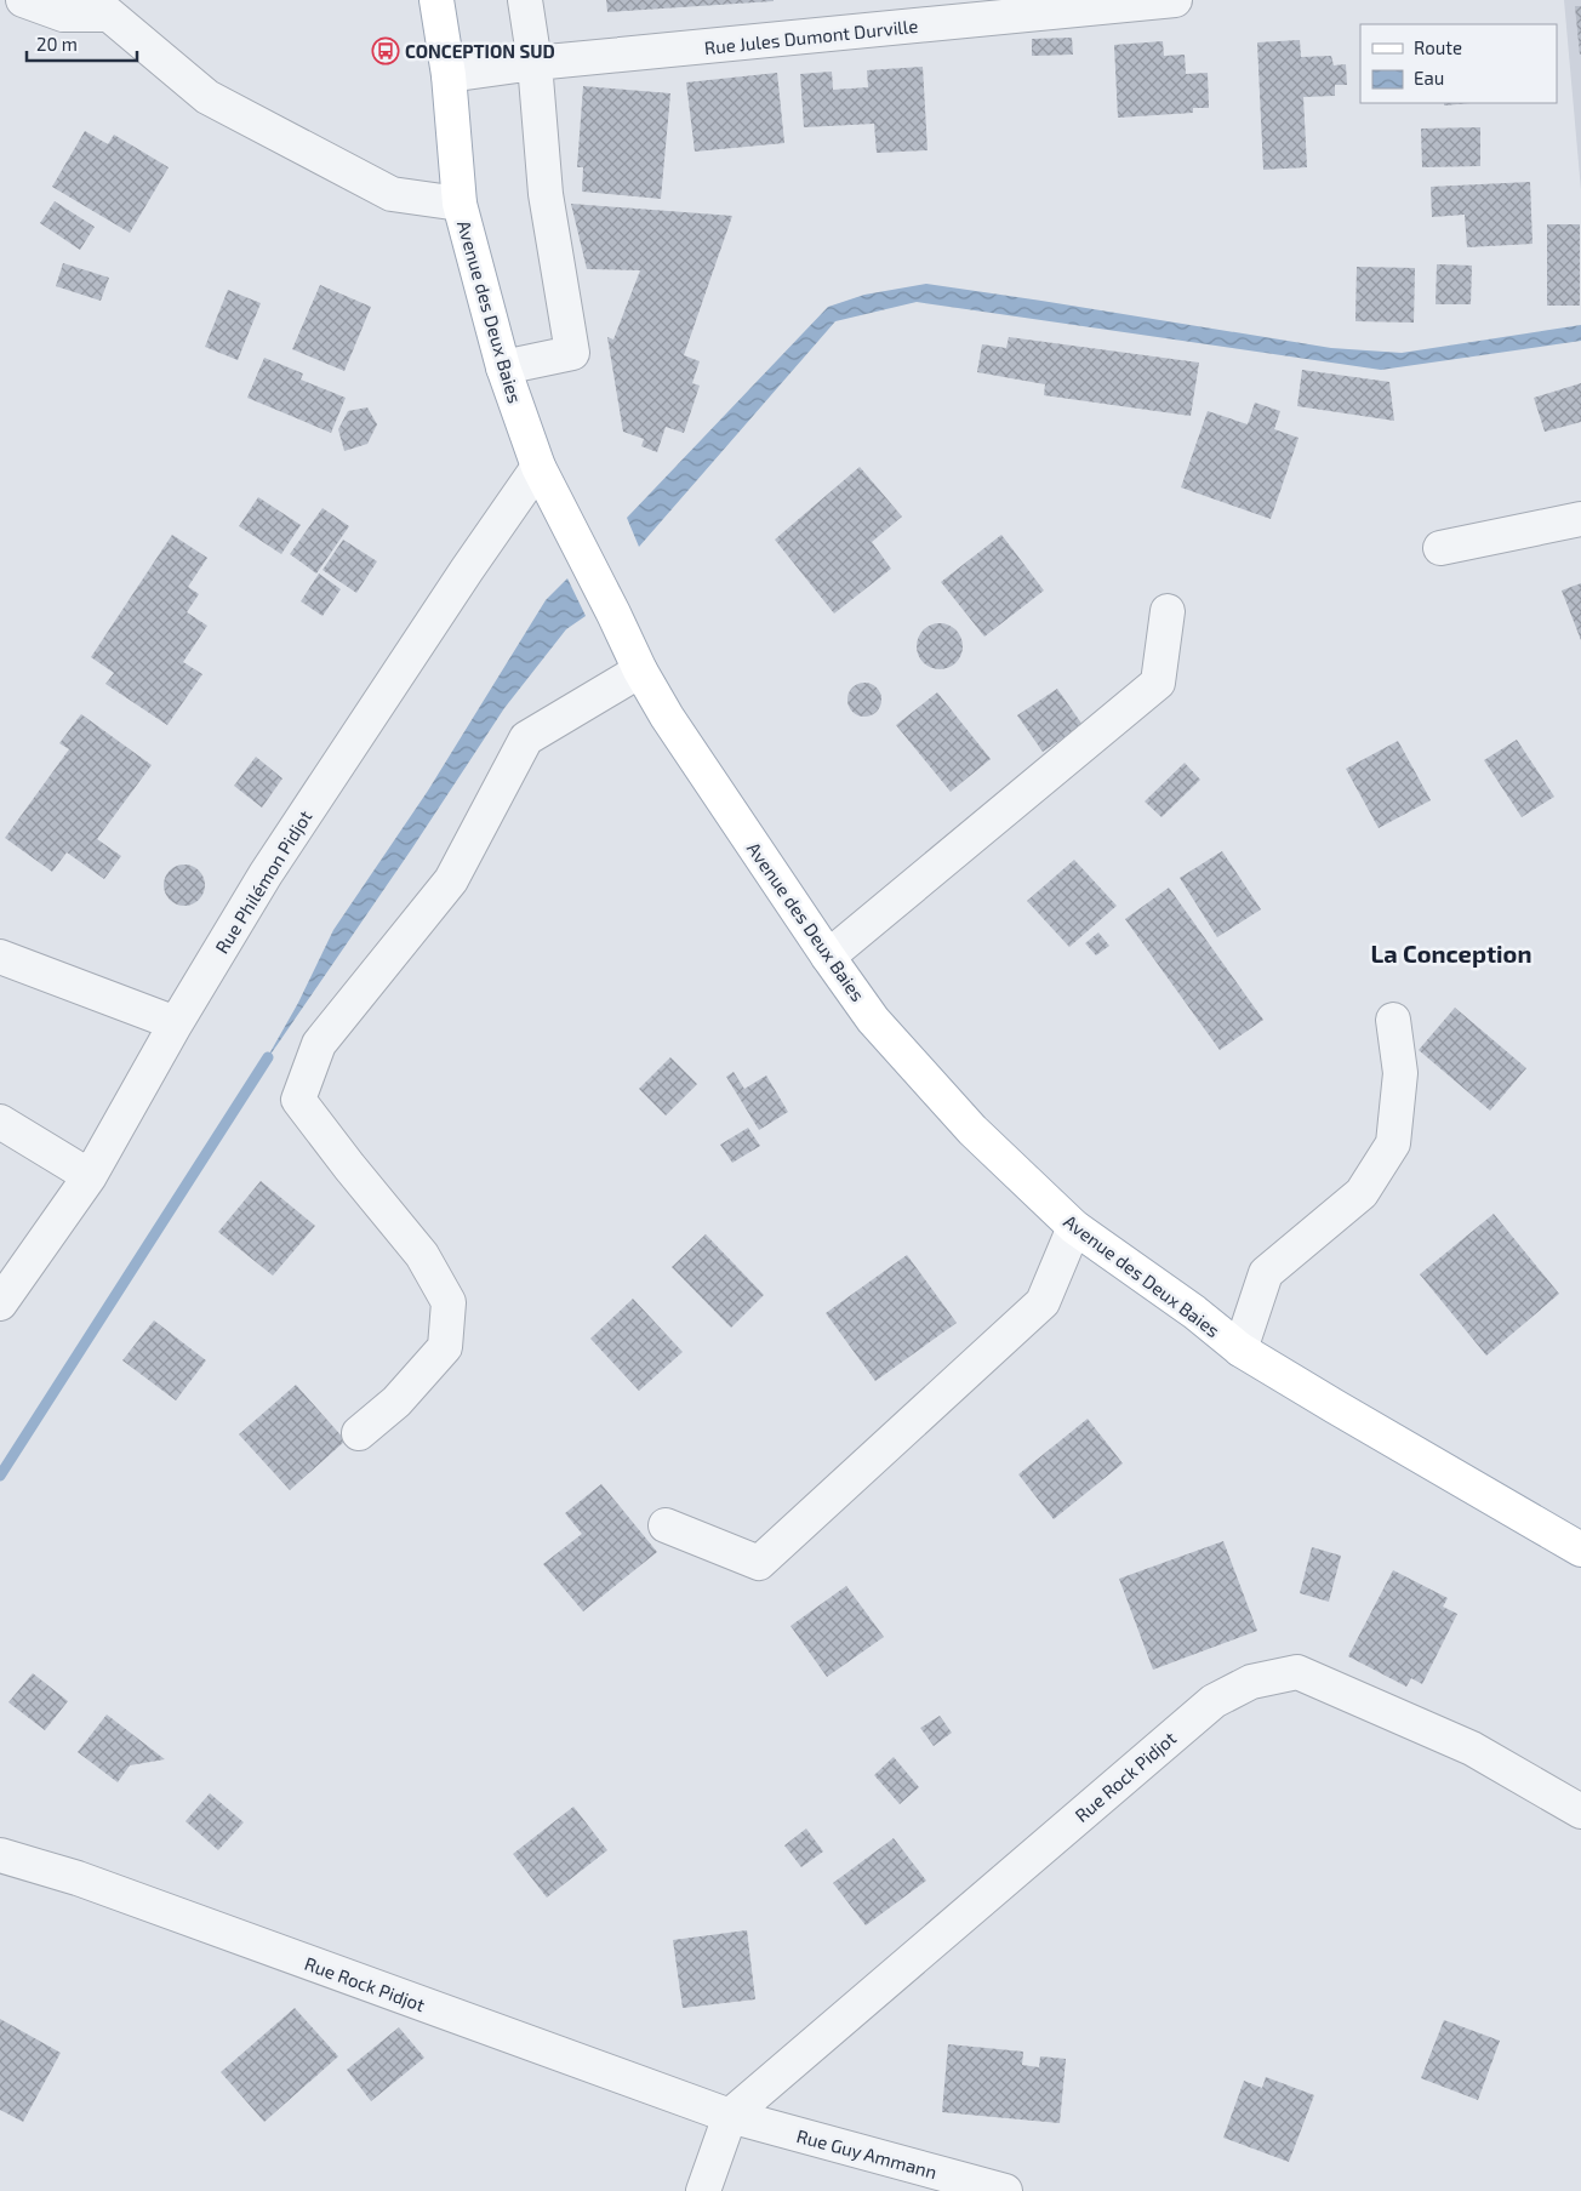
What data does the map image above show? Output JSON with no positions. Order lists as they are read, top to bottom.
{
  "streets": {
    "main road": ["Avenue des Deux Baies"],
    "street": [
      "Rue Jules Dumont Durville",
      "Rue Philémon Pidjot",
      "Rue Rock Pidjot",
      "Rue Guy Ammann"
    ]
  },
  "crossings": [
    ["Rue Jules Dumont Durville", "Avenue des Deux Baies"],
    ["Avenue des Deux Baies", "Rue Philémon Pidjot"],
    ["Rue Rock Pidjot", "Rue Guy Ammann"]
  ],
  "districts": ["La Conception"],
  "places": {
    "bus stop": ["CONCEPTION SUD"]
  },
  "legend": ["Route", "Eau"],
  "scale_bar": "20 m"
}
